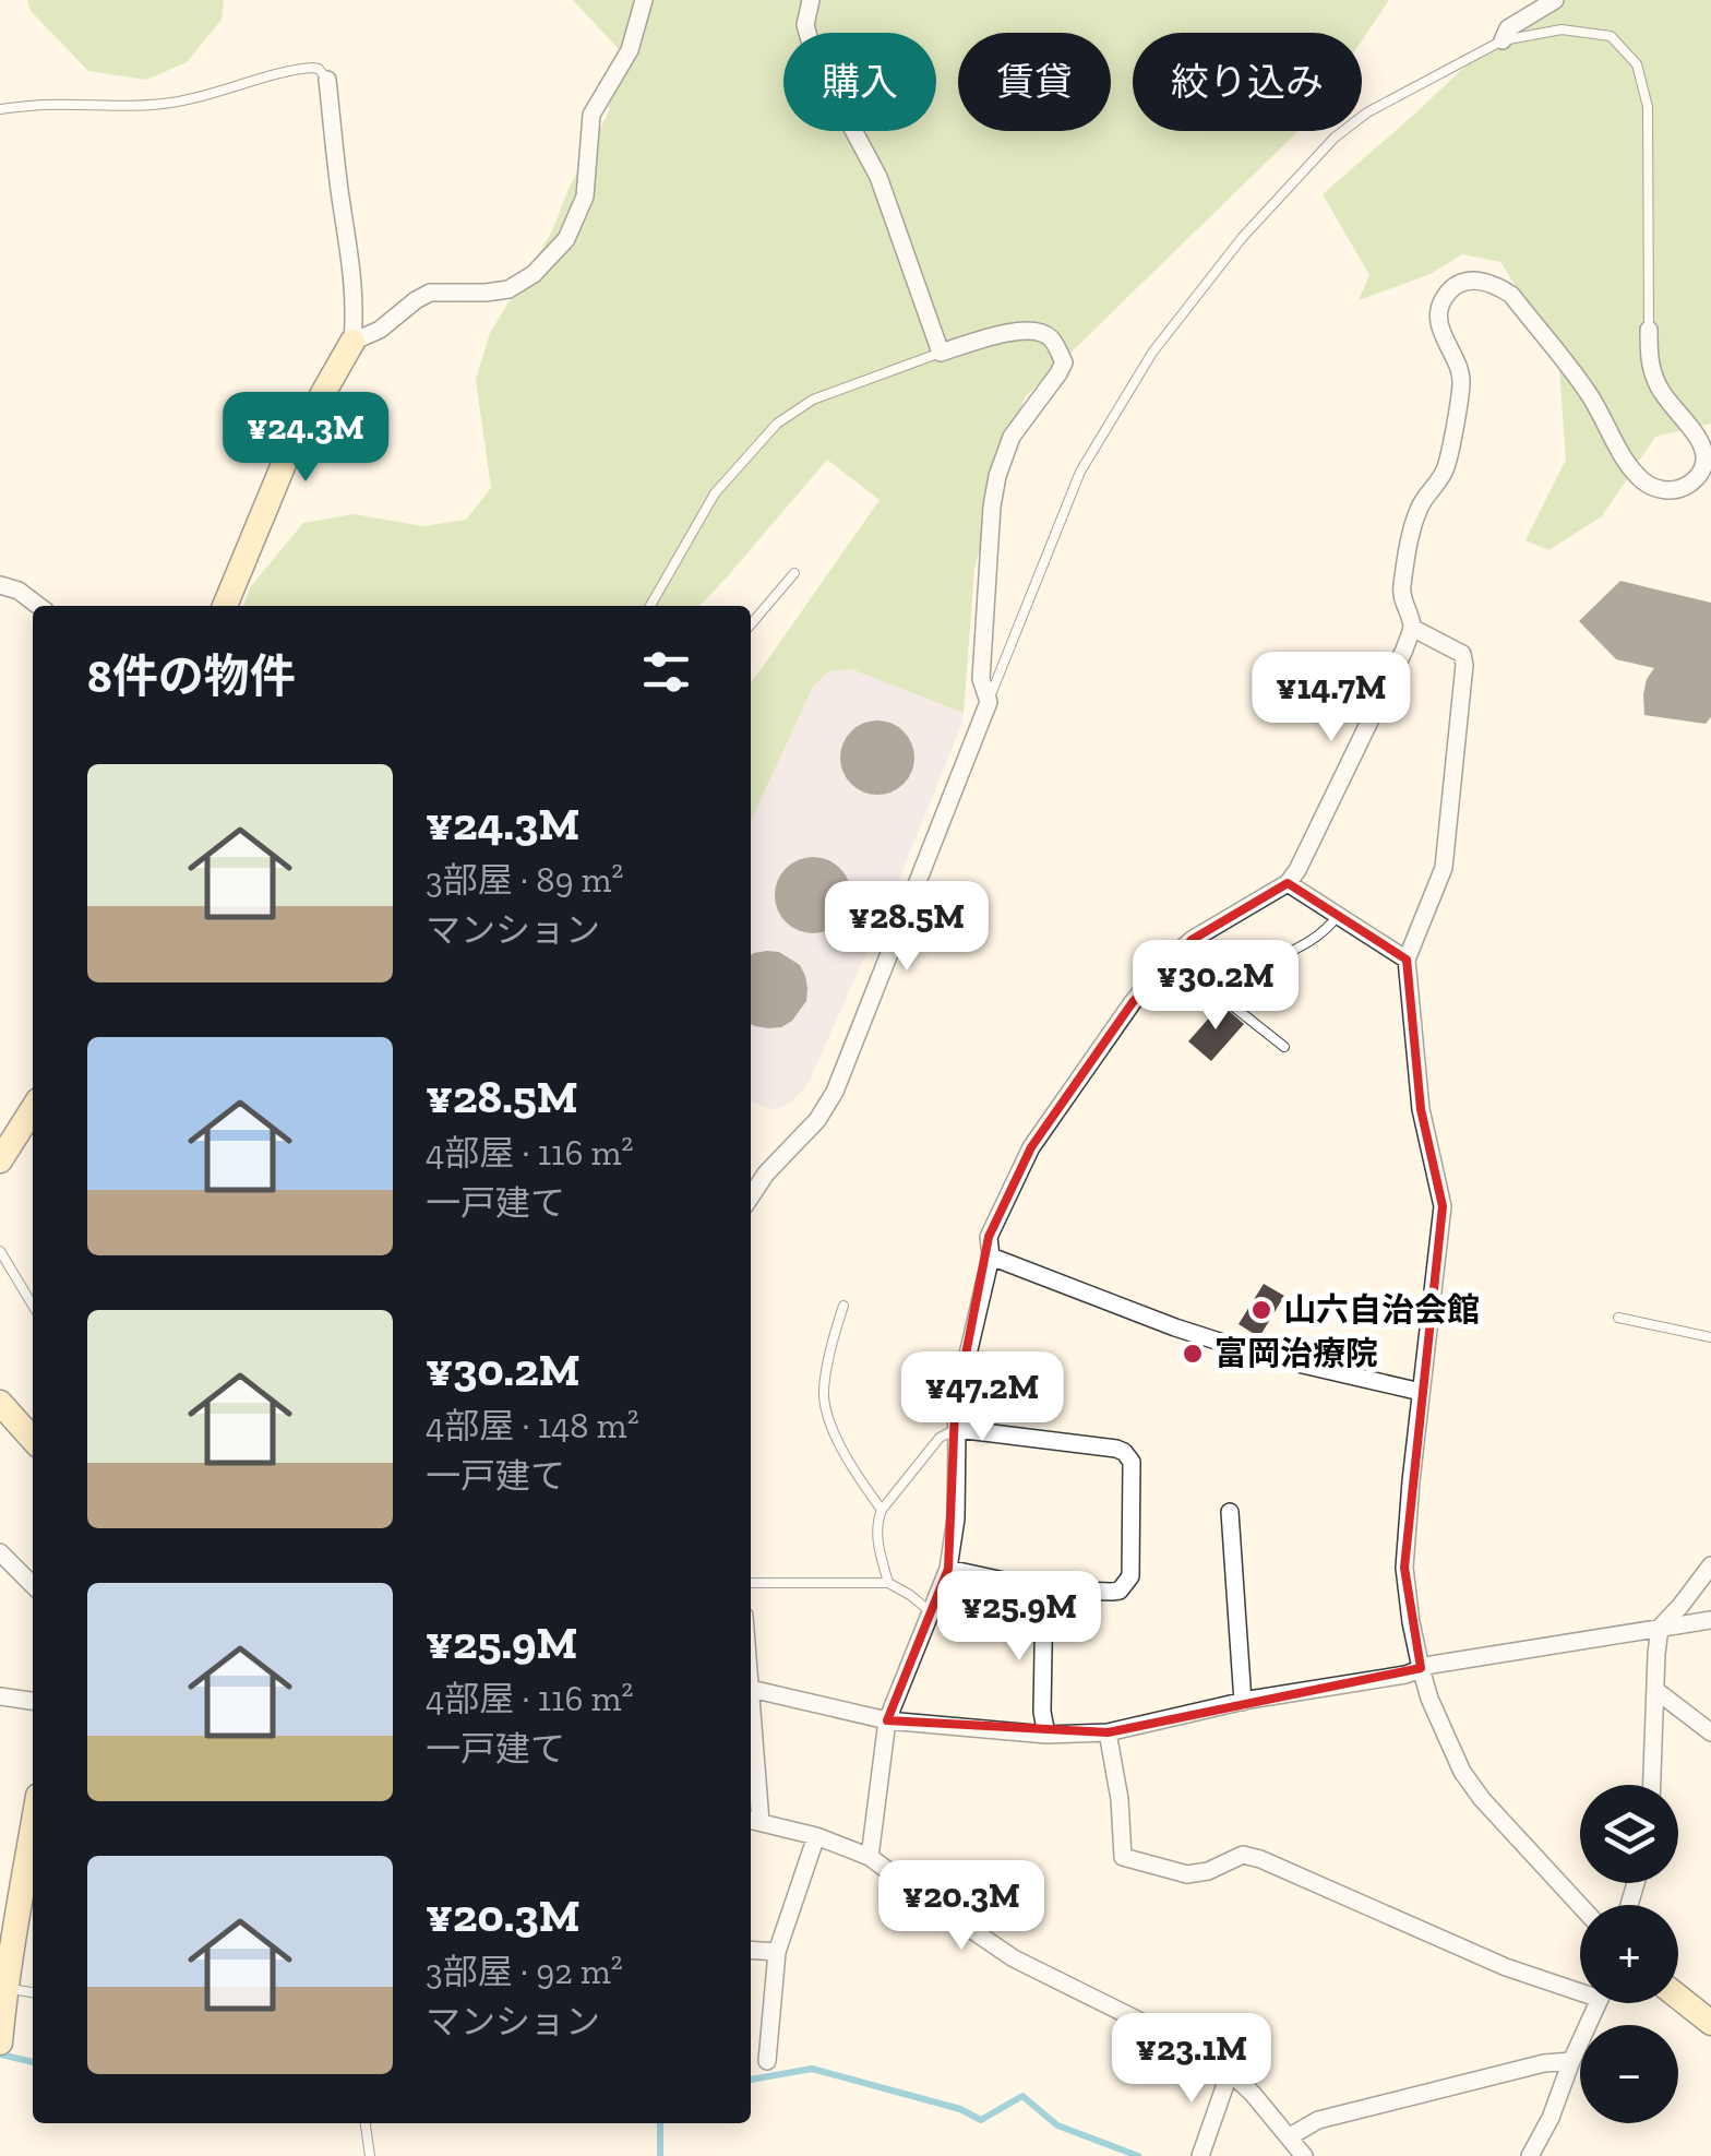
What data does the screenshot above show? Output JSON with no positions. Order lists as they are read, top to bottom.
{
  "places": ["山六自治会館", "富岡治療院"],
  "page": {
    "chip": ["購入", "賃貸", "絞り込み"],
    "price": [
      "¥24.3M",
      "¥14.7M",
      "¥28.5M",
      "¥30.2M",
      "¥47.2M",
      "¥25.9M",
      "¥20.3M",
      "¥23.1M"
    ],
    "heading": "8件の物件",
    "list": [
      {
        "name": "¥24.3M",
        "note": "3部屋 · 89 m² · マンション"
      },
      {
        "name": "¥28.5M",
        "note": "4部屋 · 116 m² · 一戸建て"
      },
      {
        "name": "¥30.2M",
        "note": "4部屋 · 148 m² · 一戸建て"
      },
      {
        "name": "¥25.9M",
        "note": "4部屋 · 116 m² · 一戸建て"
      },
      {
        "name": "¥20.3M",
        "note": "3部屋 · 92 m² · マンション"
      }
    ],
    "map_buttons": ["+", "−"]
  }
}
